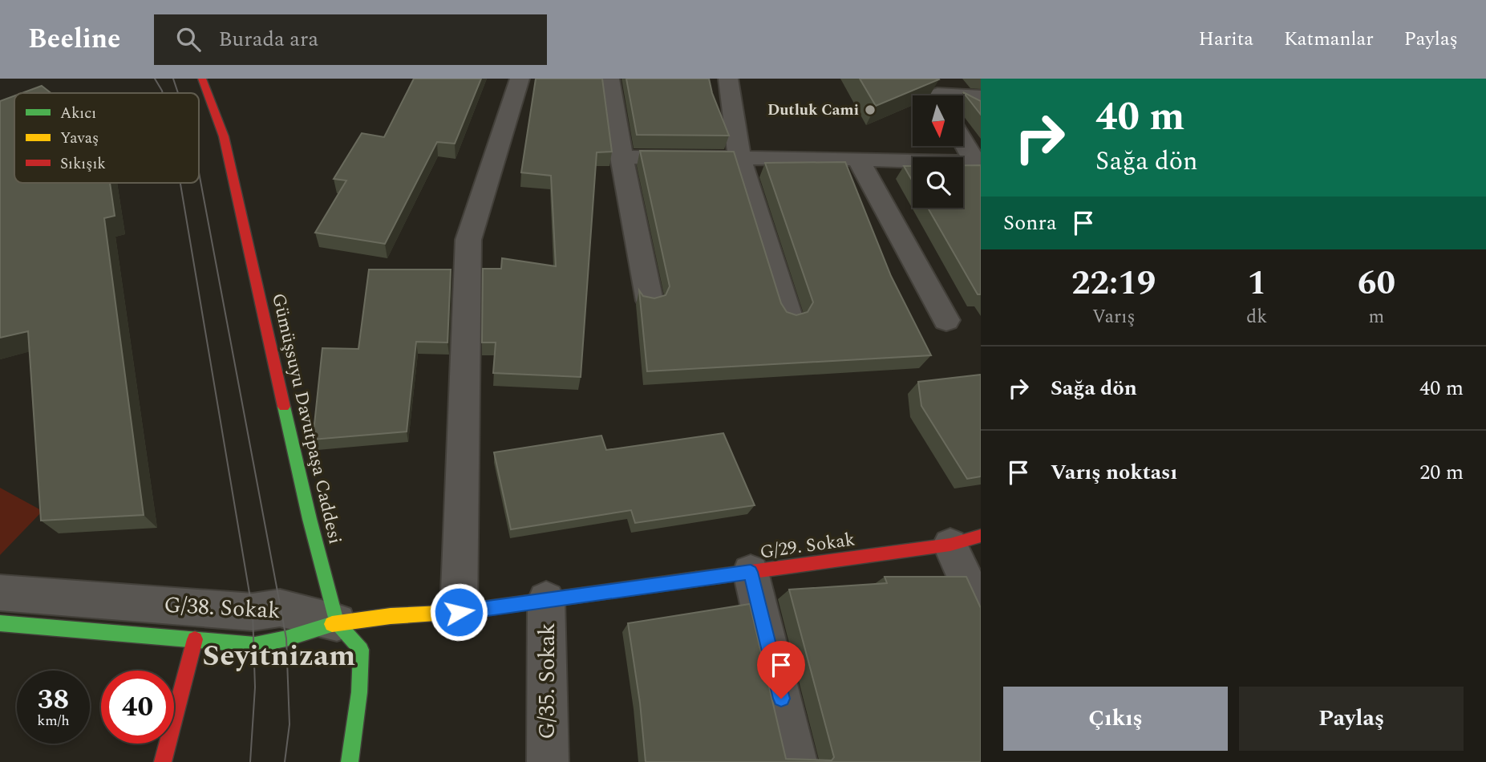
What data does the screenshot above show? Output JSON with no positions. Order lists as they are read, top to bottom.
{
  "streets": {
    "street": [
      "Gümüşsuyu Davutpaşa Caddesi",
      "G/29. Sokak",
      "G/38. Sokak",
      "G/35. Sokak"
    ]
  },
  "crossings": [
    ["Gümüşsuyu Davutpaşa Caddesi", "G/29. Sokak"],
    ["Gümüşsuyu Davutpaşa Caddesi", "G/38. Sokak"],
    ["G/29. Sokak", "G/38. Sokak"],
    ["G/29. Sokak", "G/35. Sokak"]
  ],
  "districts": ["Seyitnizam"],
  "places": ["Dutluk Cami"],
  "legend": ["Akıcı", "Yavaş", "Sıkışık"],
  "north": "bottom",
  "page": {
    "header": "Beeline",
    "search": "Burada ara",
    "nav": ["Harita", "Katmanlar", "Paylaş"],
    "turn": ["40 m", "Sağa dön"],
    "then": "Sonra",
    "eta": [
      "22:19",
      "Varış",
      "1",
      "dk",
      "60",
      "m"
    ],
    "list": [
      {
        "name": "Sağa dön",
        "value": "40 m"
      },
      {
        "name": "Varış noktası",
        "value": "20 m"
      }
    ],
    "speed": "38 km/h",
    "limit": "40",
    "buttons": ["Çıkış", "Paylaş"]
  }
}
